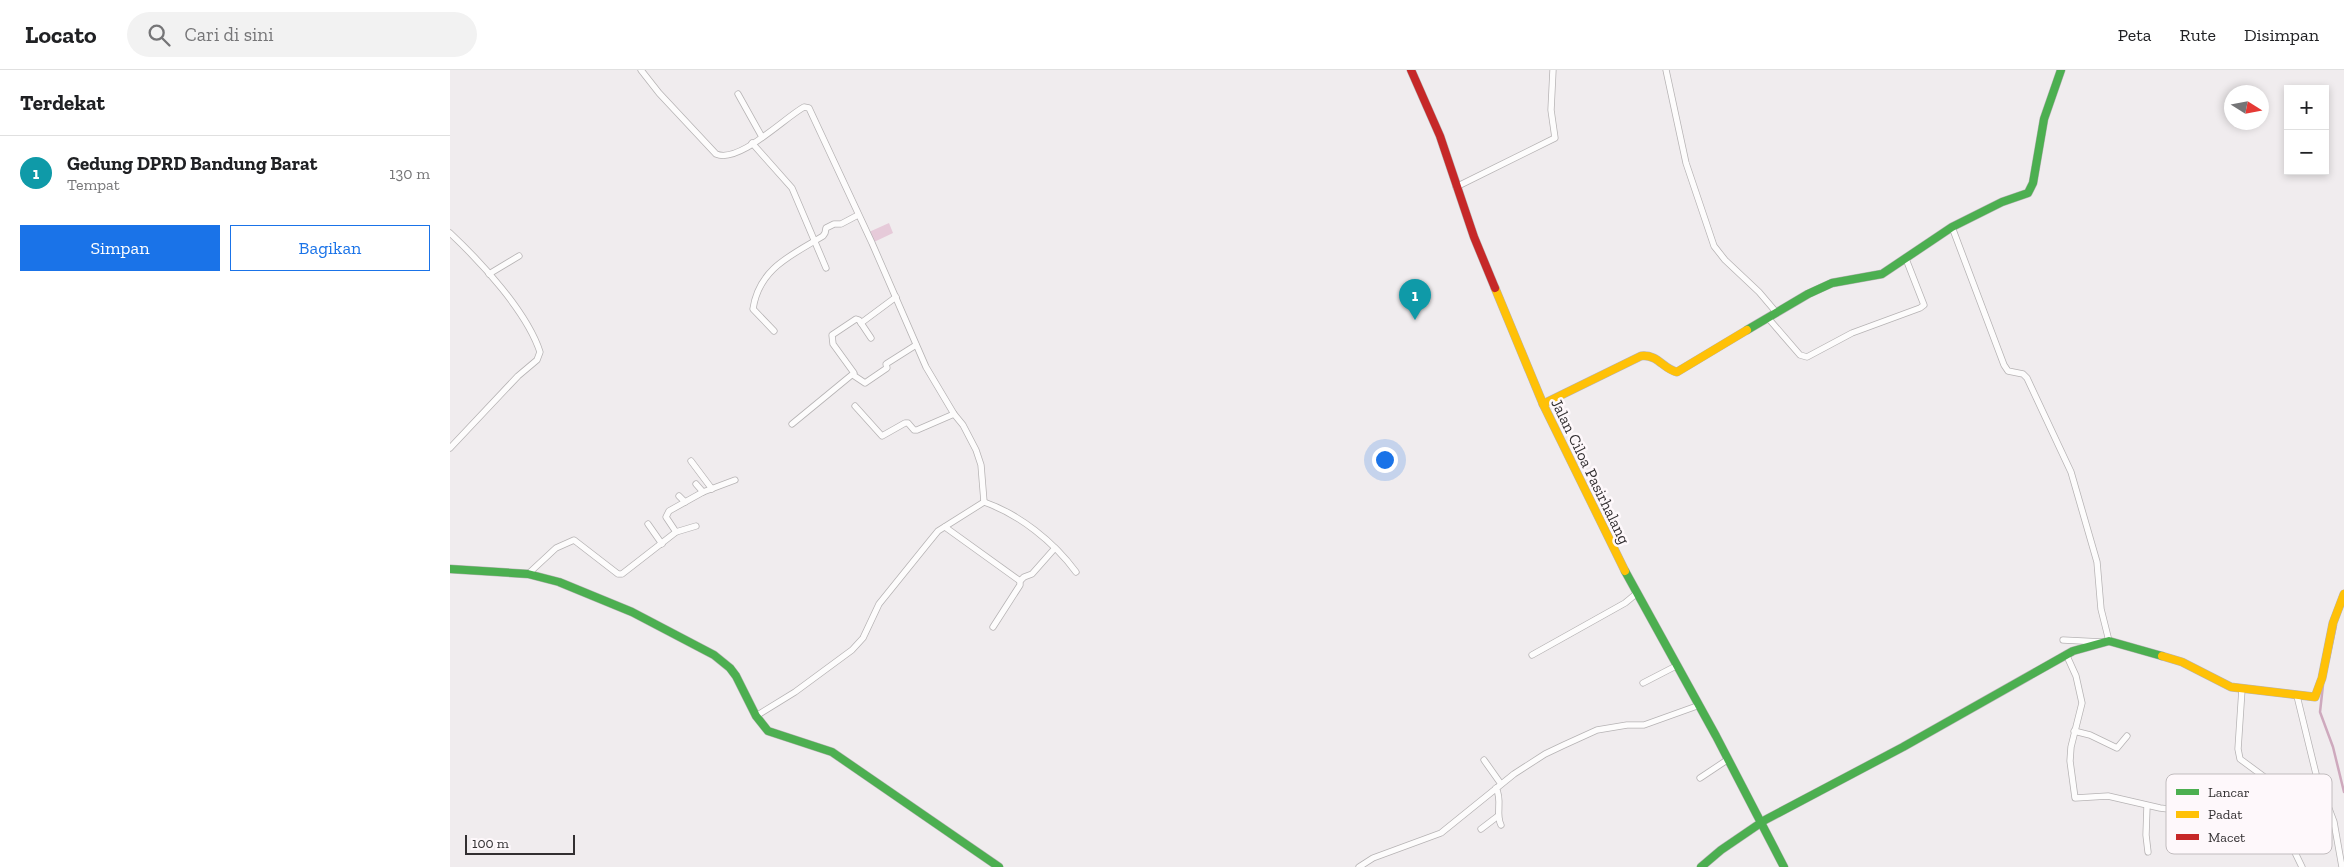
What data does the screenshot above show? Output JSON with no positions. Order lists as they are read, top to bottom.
{
  "streets": {
    "street": ["Jalan Ciloa Pasirhalang"]
  },
  "legend": ["Lancar", "Padat", "Macet"],
  "scale_bar": "100 m",
  "north": "right",
  "page": {
    "header": "Locato",
    "search": "Cari di sini",
    "nav": ["Peta", "Rute", "Disimpan"],
    "heading": "Terdekat",
    "map_buttons": ["+", "−"],
    "list": [
      {
        "mark": "1",
        "name": "Gedung DPRD Bandung Barat",
        "note": "Tempat",
        "value": "130 m"
      }
    ],
    "buttons": ["Simpan", "Bagikan"],
    "pins": "1",
    "scale": "100 m"
  }
}
